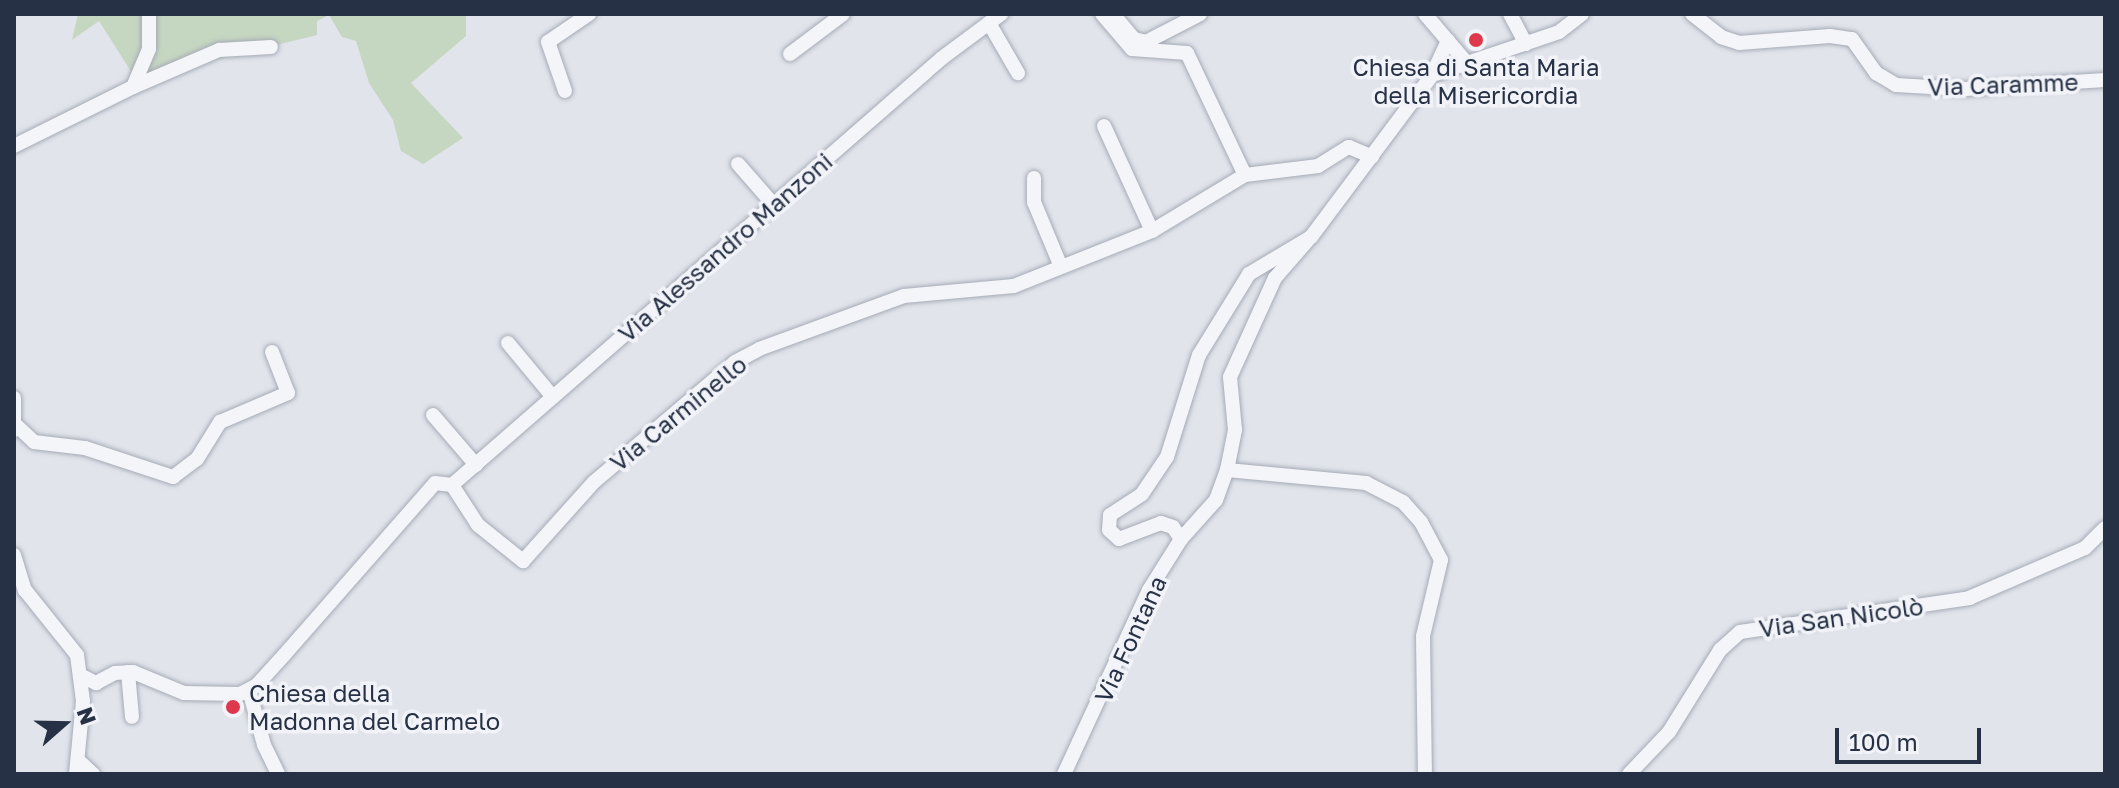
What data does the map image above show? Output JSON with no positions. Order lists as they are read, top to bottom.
{
  "streets": {
    "street": [
      "Via Caramme",
      "Via Alessandro Manzoni",
      "Via Carminello",
      "Via San Nicolò",
      "Via Fontana"
    ]
  },
  "crossings": [
    ["Via Alessandro Manzoni", "Via Carminello"]
  ],
  "places": ["Chiesa di Santa Maria della Misericordia", "Chiesa della Madonna del Carmelo"],
  "scale_bar": "100 m",
  "north": "right"
}
